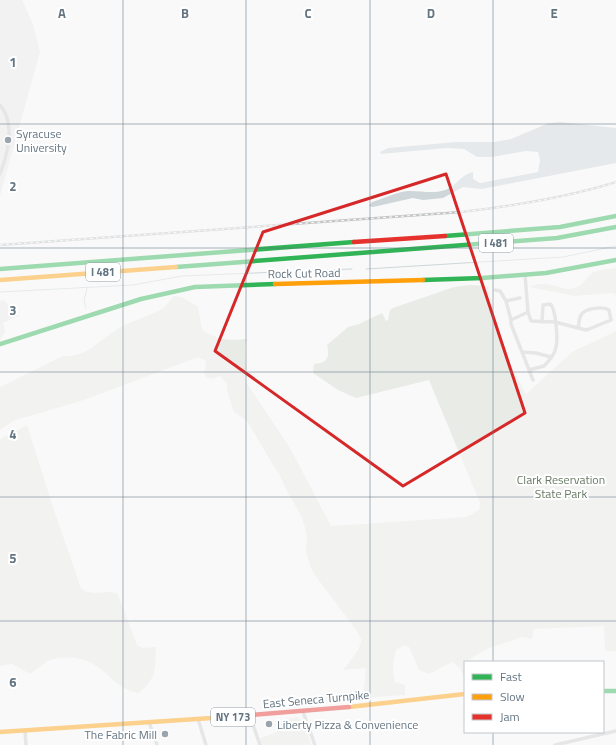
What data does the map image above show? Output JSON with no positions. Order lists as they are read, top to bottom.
{
  "streets": {
    "main road": [
      "I 481",
      "Rock Cut Road",
      "East Seneca Turnpike",
      "NY 173"
    ]
  },
  "parks": ["Clark Reservation State Park"],
  "places": ["Syracuse University", "Liberty Pizza & Convenience", "The Fabric Mill"],
  "legend": ["Fast", "Slow", "Jam"],
  "grid": {
    "columns": [
      "A",
      "B",
      "C",
      "D",
      "E"
    ],
    "rows": [
      "1",
      "2",
      "3",
      "4",
      "5",
      "6"
    ]
  }
}
